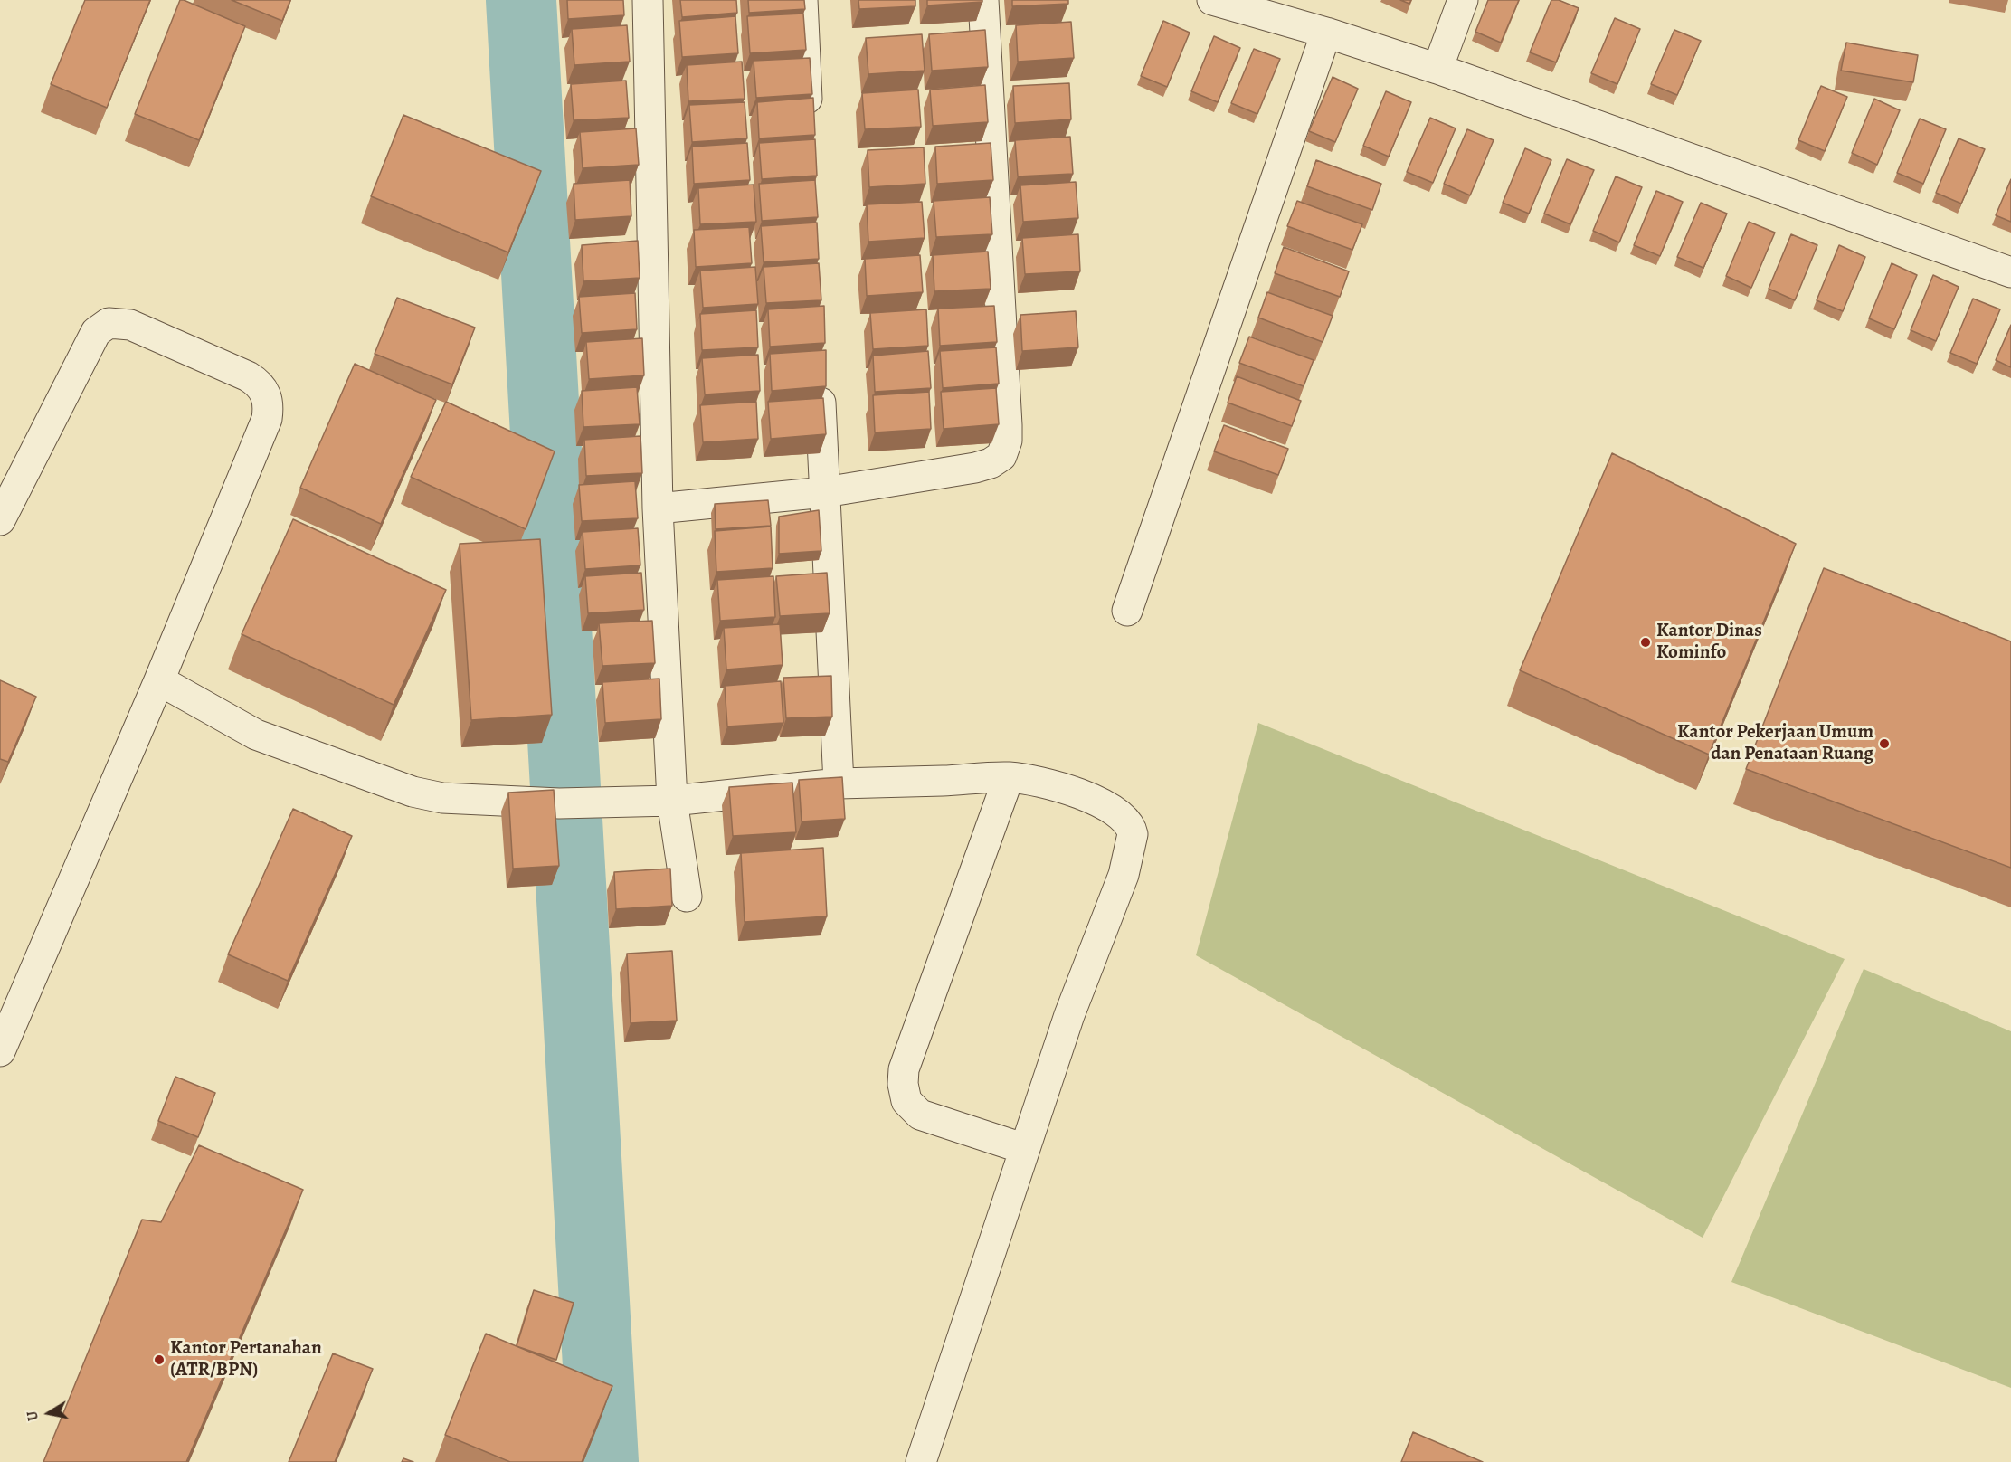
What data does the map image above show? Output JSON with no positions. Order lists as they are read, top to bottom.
{
  "places": ["Kantor Dinas Kominfo", "Kantor Pekerjaan Umum dan Penataan Ruang", "Kantor Pertanahan (ATR/BPN)"],
  "north": "left"
}
